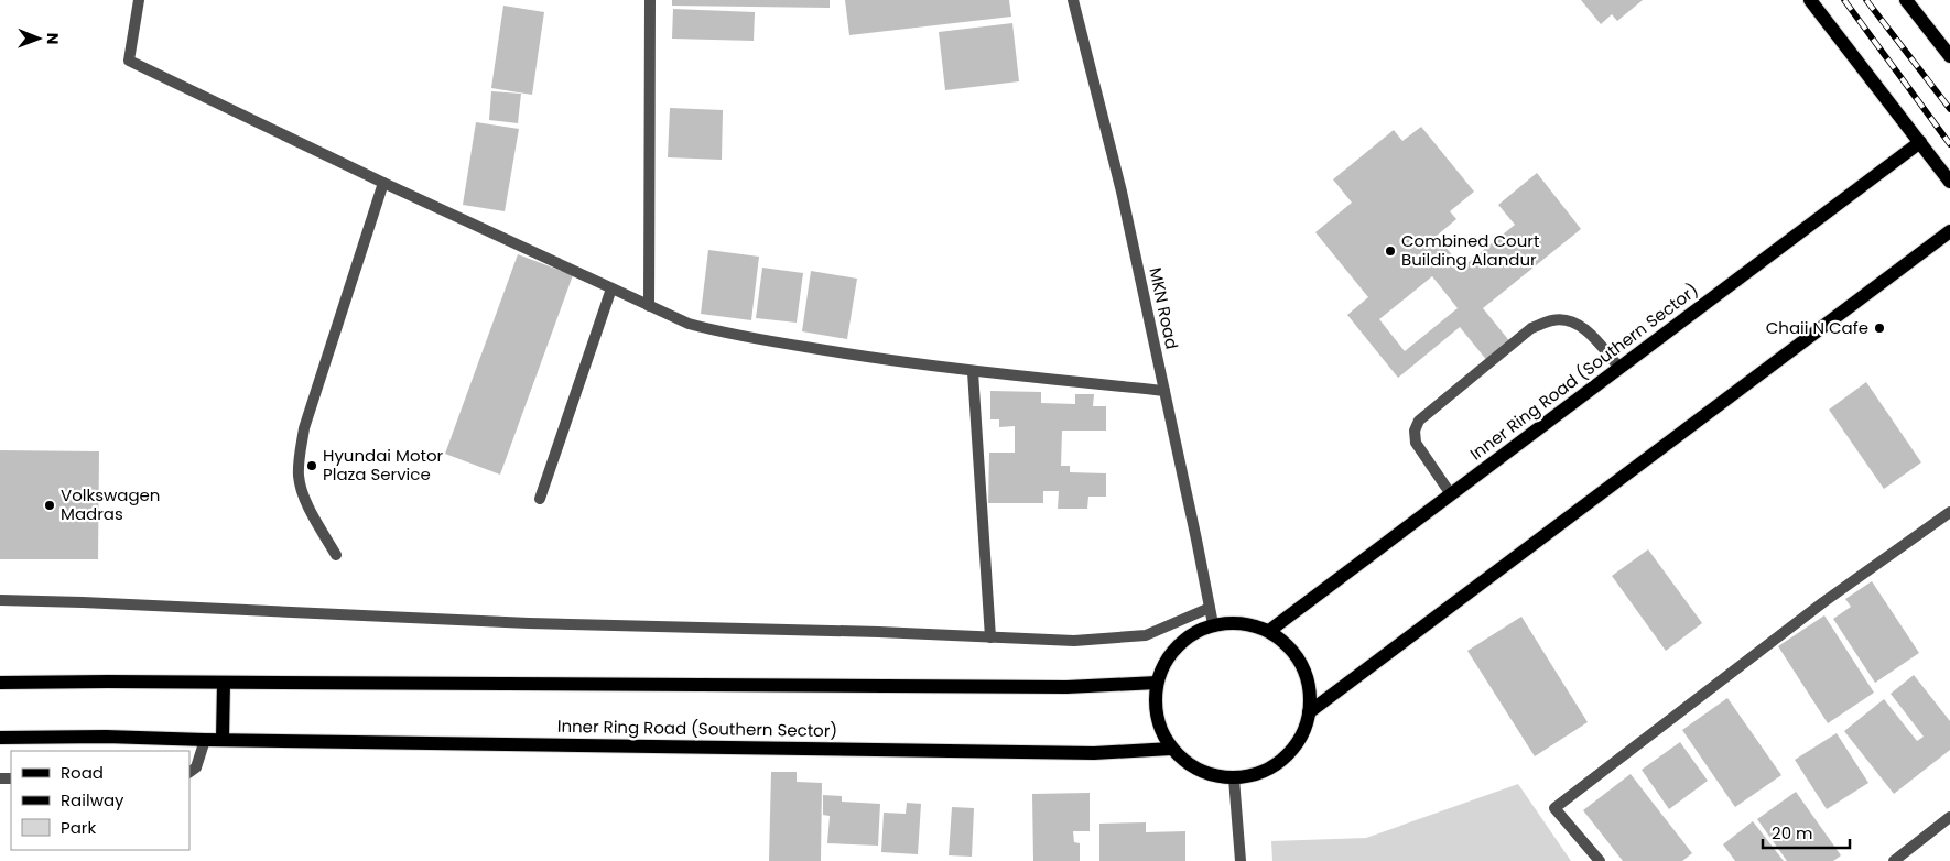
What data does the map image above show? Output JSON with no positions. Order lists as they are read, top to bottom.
{
  "streets": {
    "main road": ["Inner Ring Road (Southern Sector)"],
    "street": ["MKN Road"]
  },
  "crossings": [
    ["MKN Road", "Inner Ring Road (Southern Sector)"]
  ],
  "places": [
    "Combined Court Building Alandur",
    "Chaii N Cafe",
    "Hyundai Motor Plaza Service",
    "Volkswagen Madras"
  ],
  "legend": ["Road", "Railway", "Park"],
  "scale_bar": "20 m",
  "north": "right"
}
